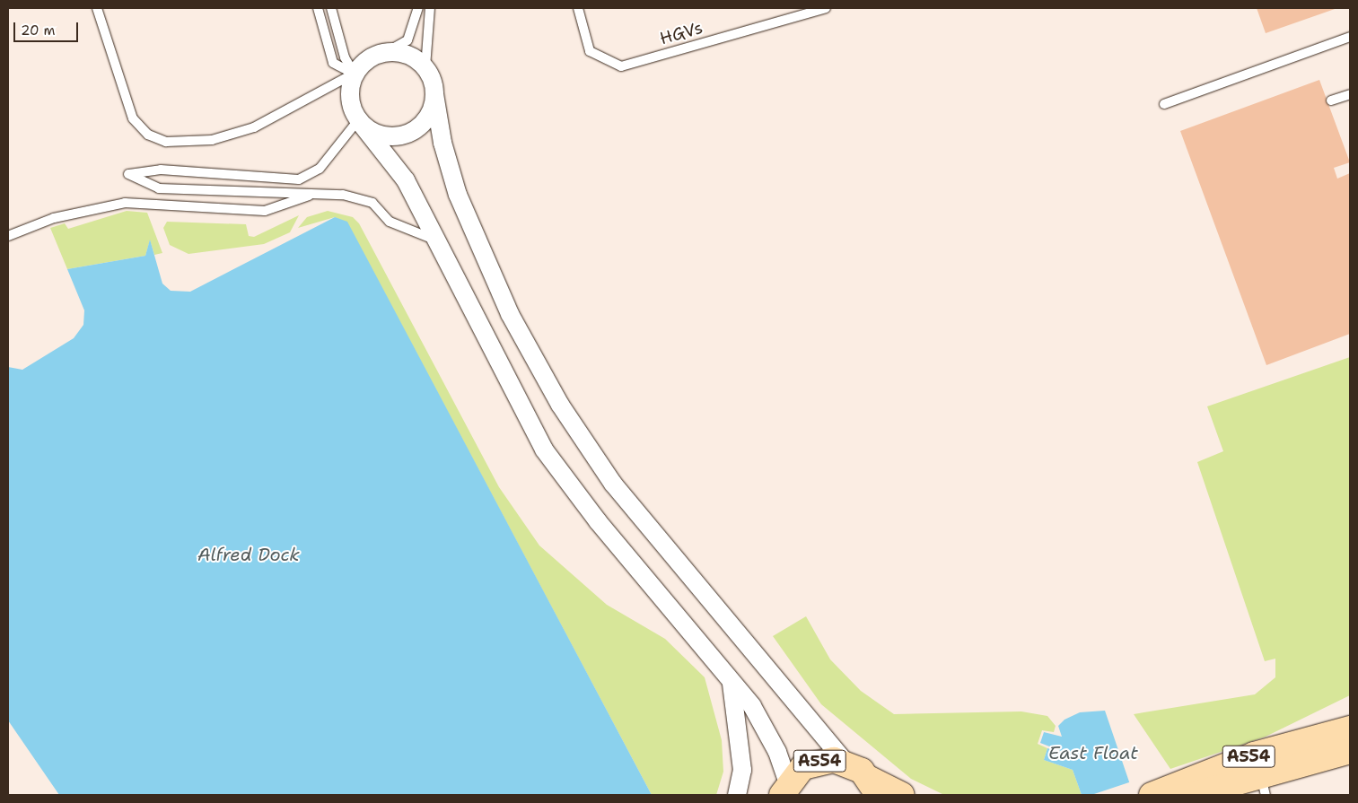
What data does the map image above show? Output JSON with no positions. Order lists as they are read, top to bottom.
{
  "streets": {
    "highway": ["A554"],
    "lane": ["HGVs"]
  },
  "water": ["Alfred Dock", "East Float"],
  "scale_bar": "20 m"
}
